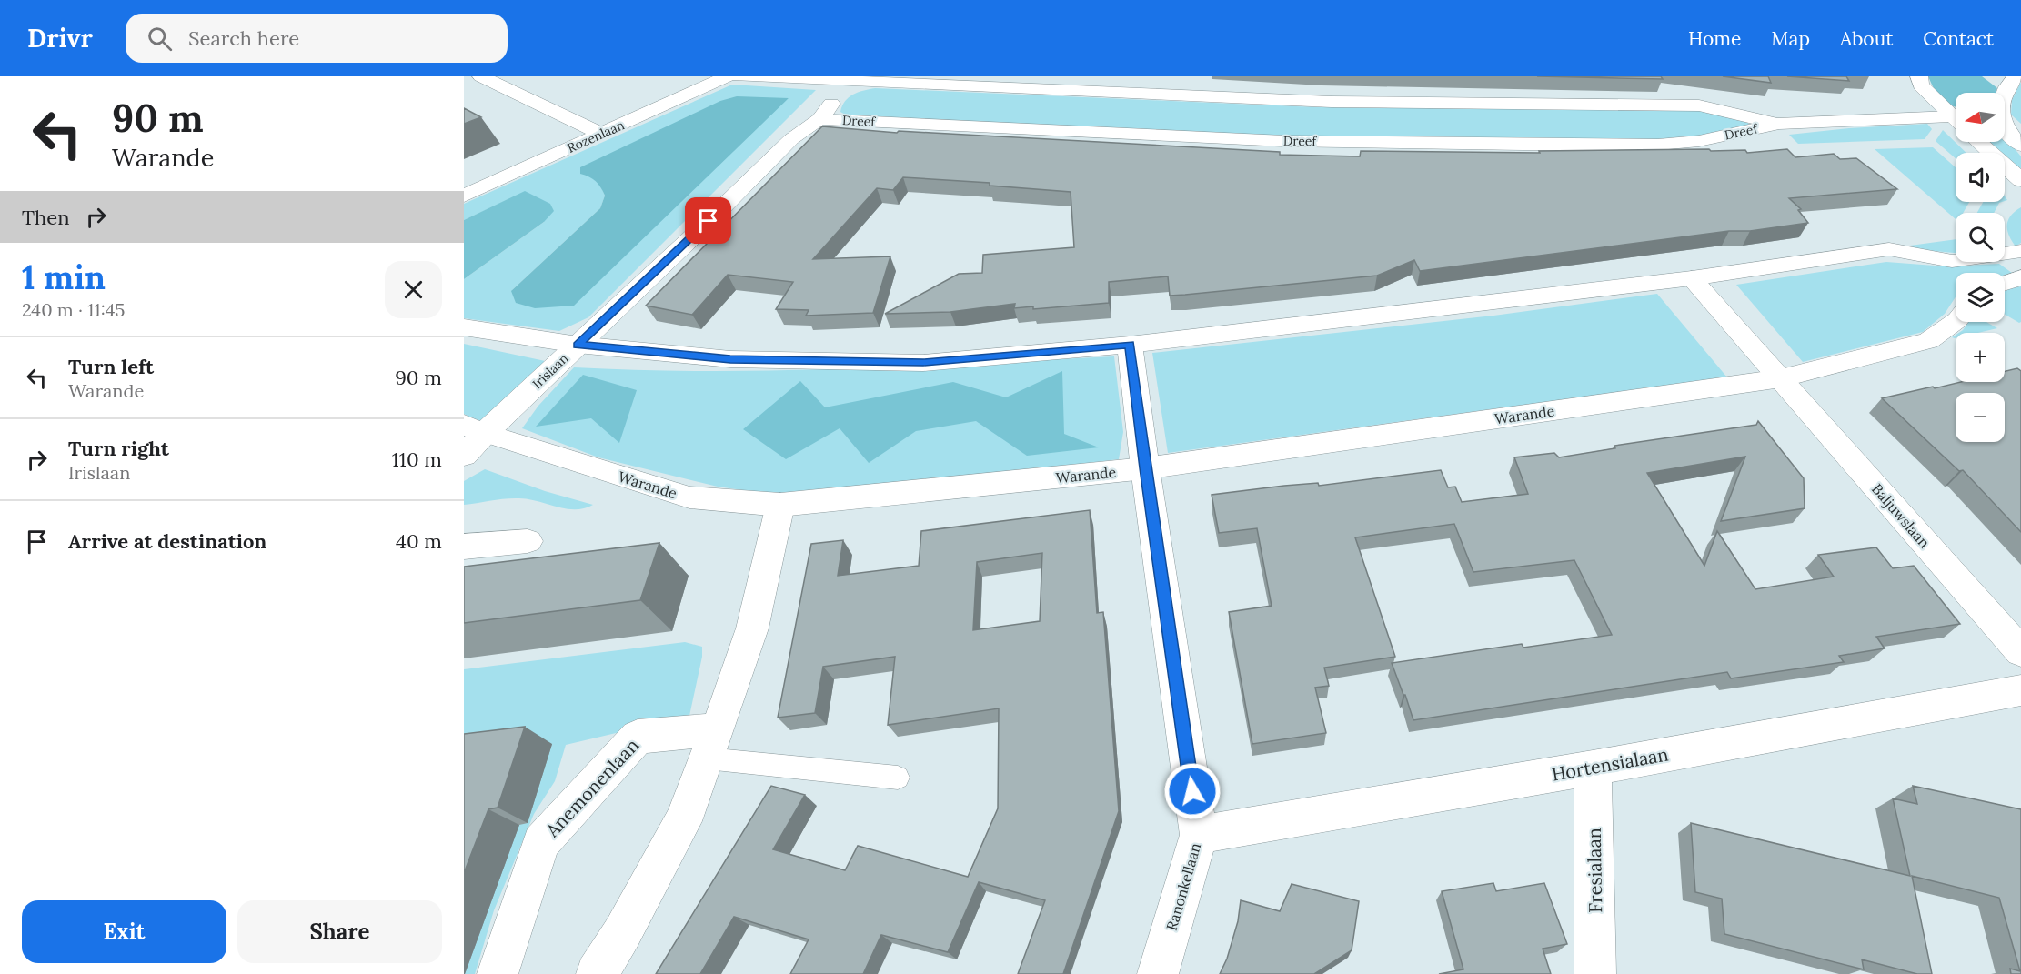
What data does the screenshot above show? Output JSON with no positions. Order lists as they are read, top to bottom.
{
  "streets": {
    "street": [
      "Dreef",
      "Rozenlaan",
      "Irislaan",
      "Warande",
      "Baljuwslaan",
      "Hortensialaan",
      "Anemonenlaan",
      "Fresialaan",
      "Ranonkellaan"
    ]
  },
  "crossings": [
    ["Dreef", "Irislaan"],
    ["Irislaan", "Warande"],
    ["Warande", "Baljuwslaan"],
    ["Warande", "Ranonkellaan"],
    ["Hortensialaan", "Fresialaan"],
    ["Hortensialaan", "Ranonkellaan"]
  ],
  "north": "left",
  "page": {
    "header": "Drivr",
    "search": "Search here",
    "nav": [
      "Home",
      "Map",
      "About",
      "Contact"
    ],
    "turn": ["90 m", "Warande"],
    "map_buttons": ["+", "−"],
    "then": "Then",
    "heading": ["1 min", "240 m · 11:45"],
    "list": [
      {
        "name": "Turn left",
        "note": "Warande",
        "value": "90 m"
      },
      {
        "name": "Turn right",
        "note": "Irislaan",
        "value": "110 m"
      },
      {
        "name": "Arrive at destination",
        "value": "40 m"
      }
    ],
    "buttons": ["Exit", "Share"]
  }
}
